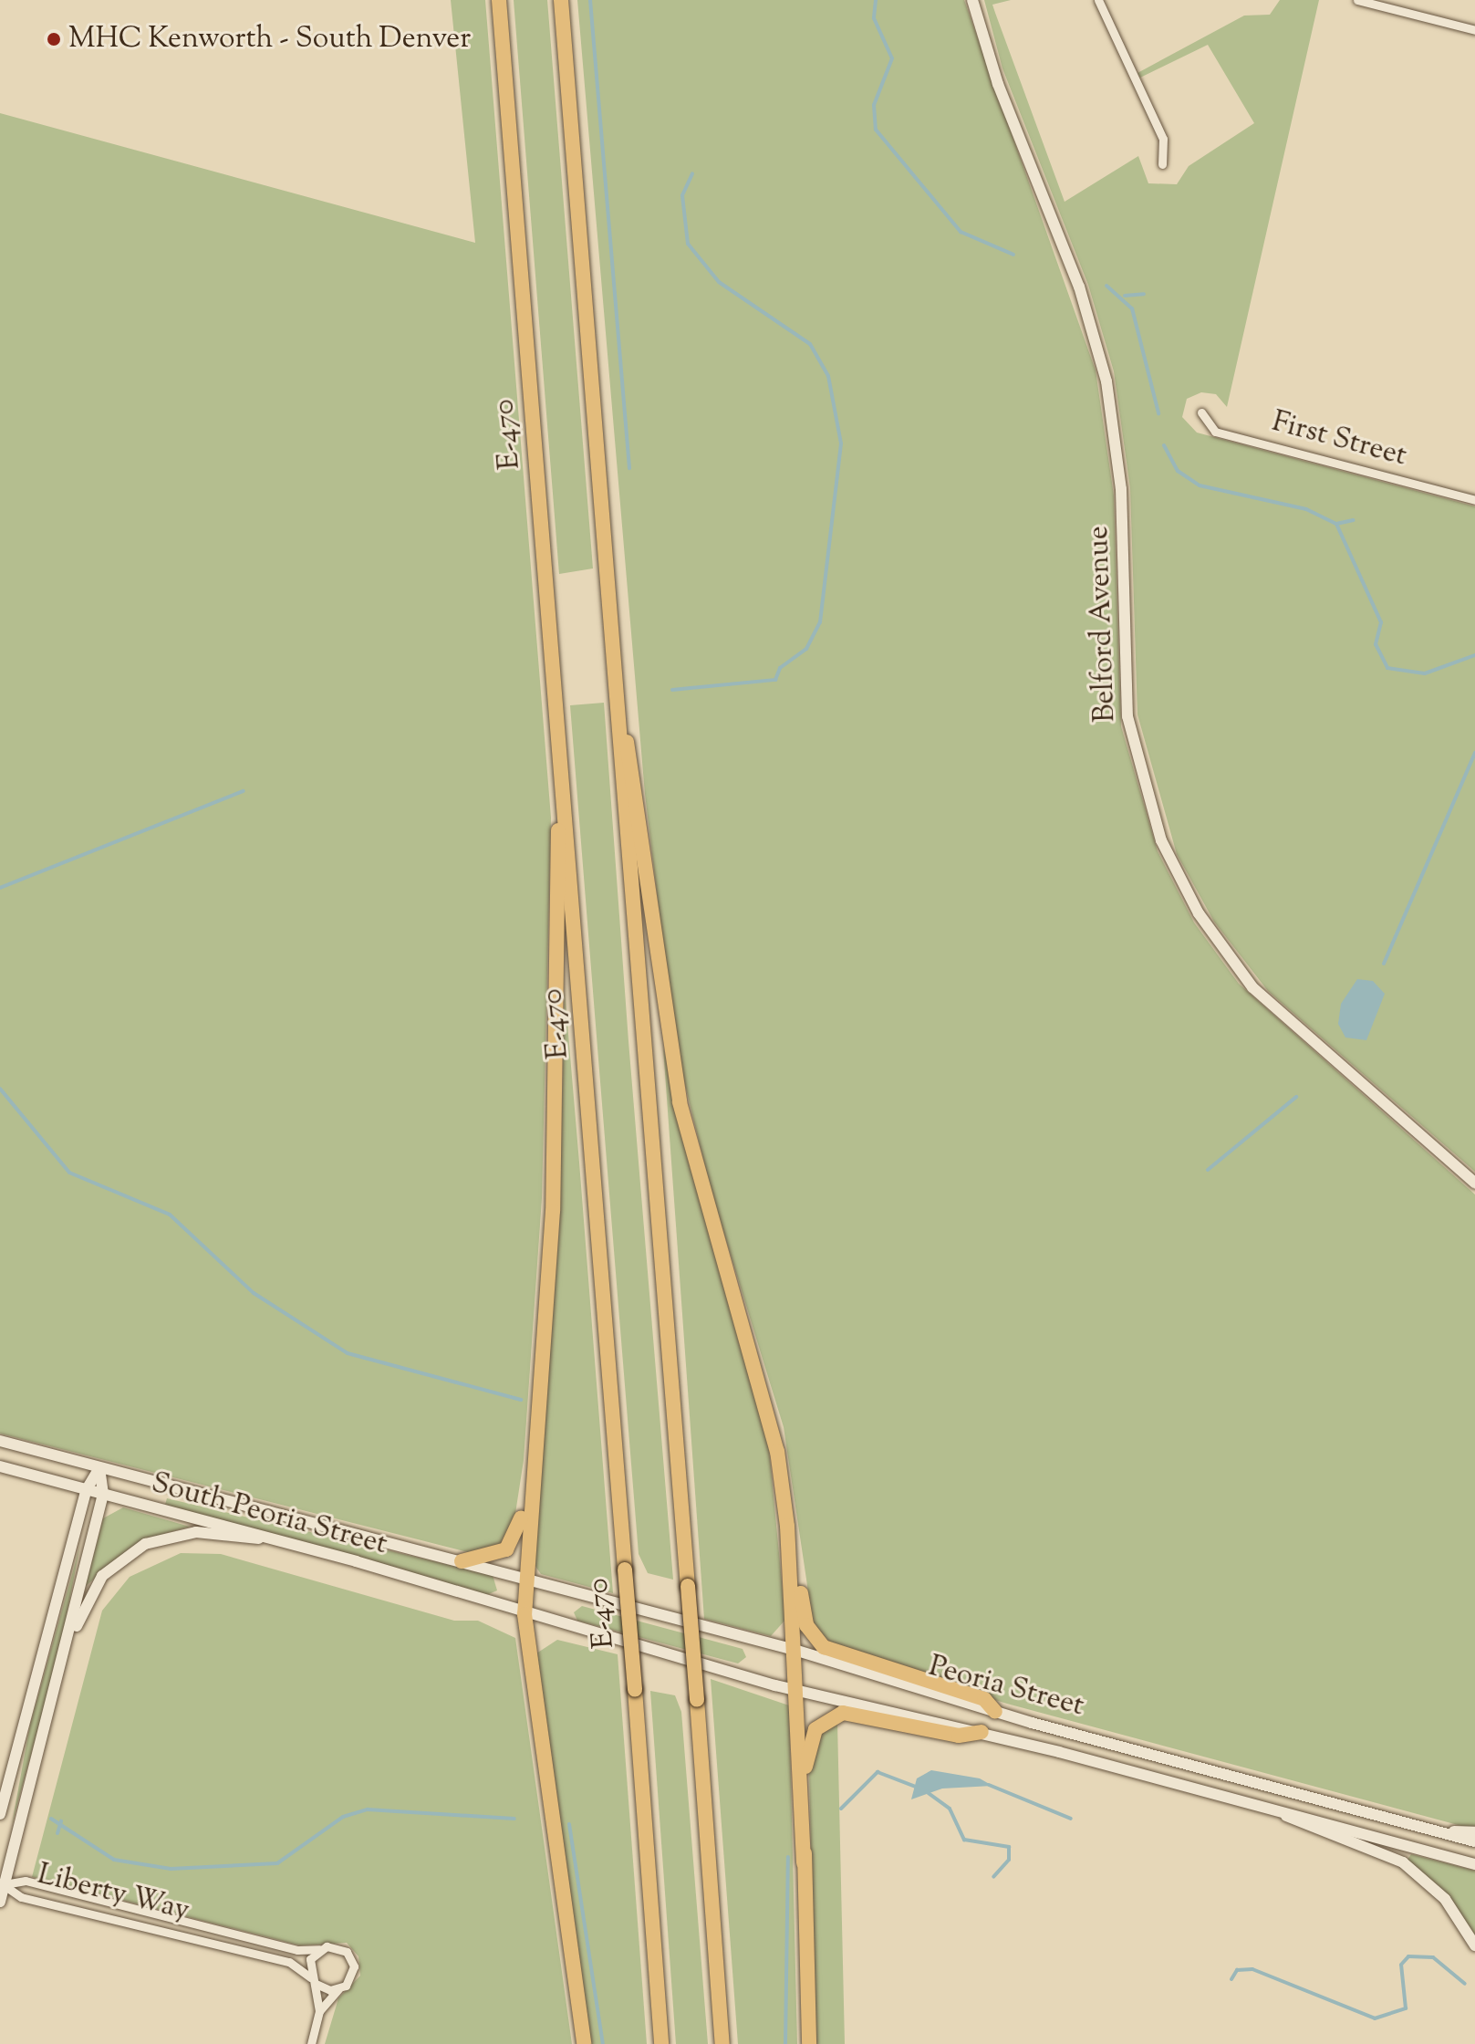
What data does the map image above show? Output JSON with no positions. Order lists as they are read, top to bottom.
{
  "streets": {
    "highway": ["E-470"],
    "main road": ["Belford Avenue", "South Peoria Street", "Peoria Street"],
    "street": ["First Street", "Liberty Way"]
  },
  "crossings": [
    ["South Peoria Street", "Peoria Street"]
  ],
  "places": ["MHC Kenworth - South Denver"]
}
